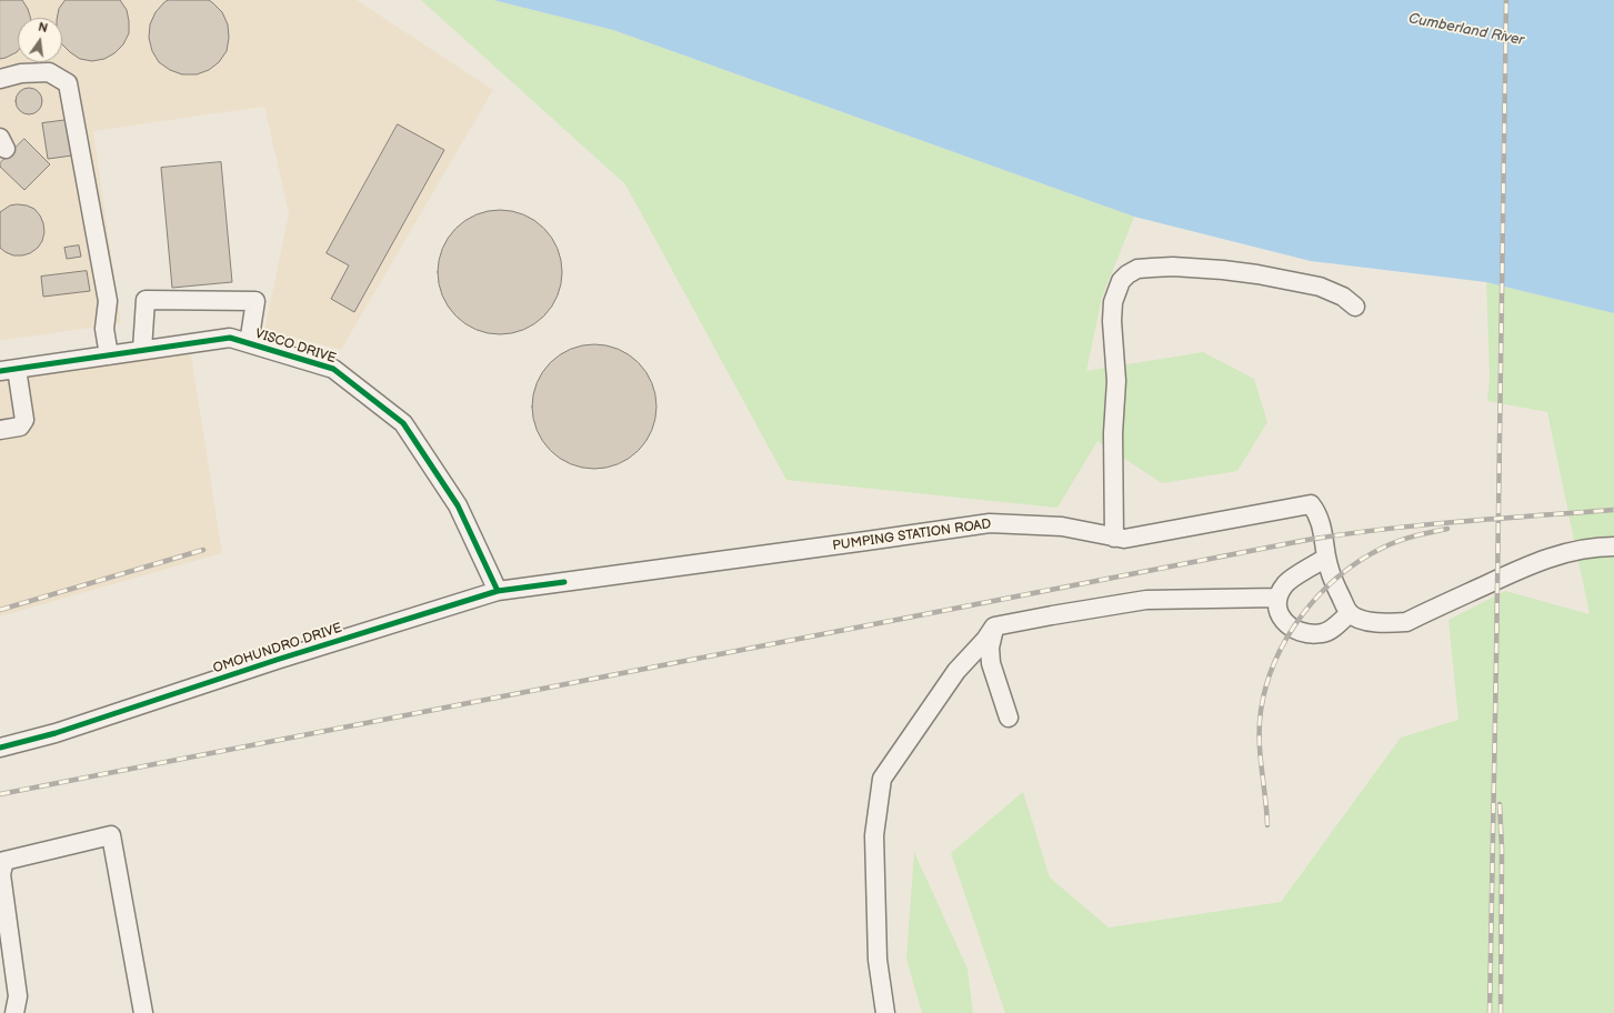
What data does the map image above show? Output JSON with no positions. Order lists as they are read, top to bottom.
{
  "streets": {
    "street": ["VISCO DRIVE", "PUMPING STATION ROAD", "OMOHUNDRO DRIVE"]
  },
  "crossings": [
    ["VISCO DRIVE", "OMOHUNDRO DRIVE"],
    ["PUMPING STATION ROAD", "OMOHUNDRO DRIVE"]
  ],
  "water": ["Cumberland River"],
  "north": "top"
}
